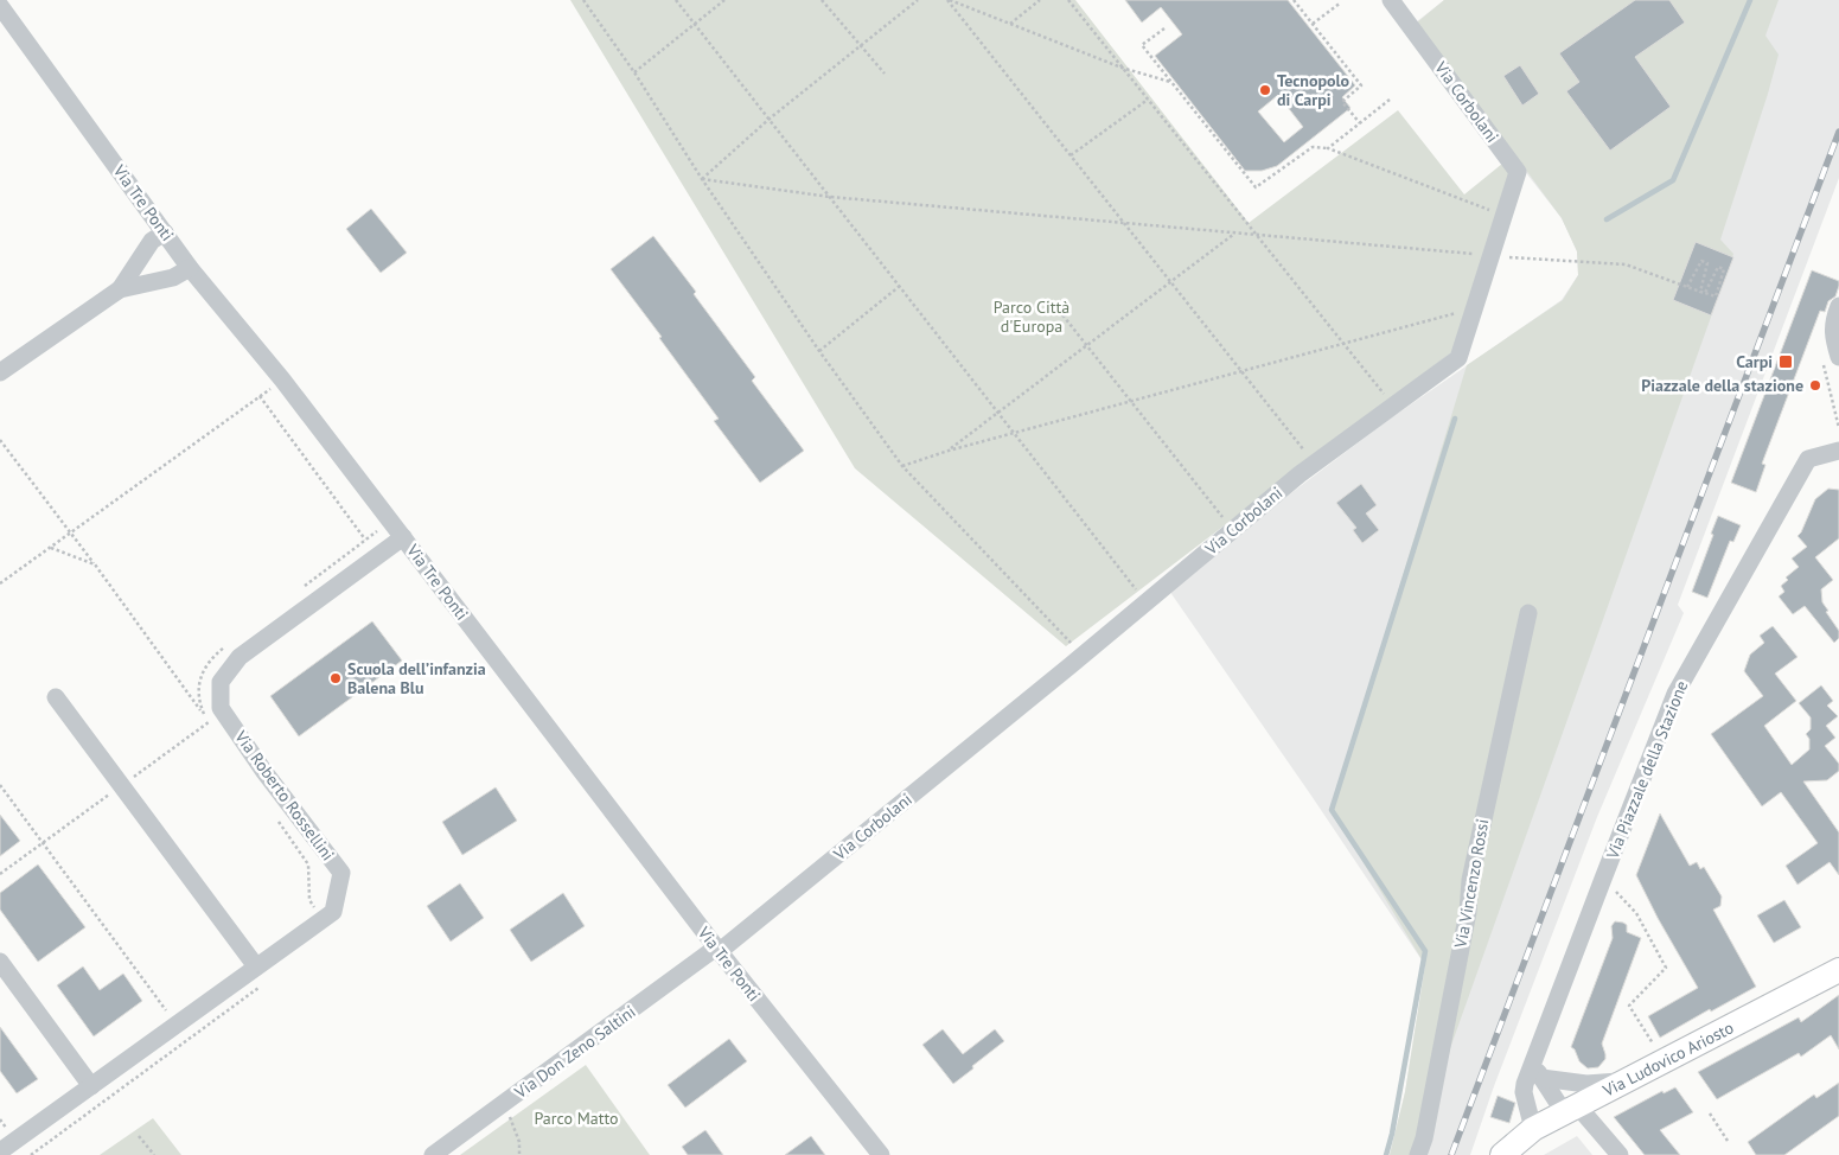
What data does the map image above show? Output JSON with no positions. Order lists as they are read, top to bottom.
{
  "streets": {
    "main road": ["Via Ludovico Ariosto"],
    "street": [
      "Via Corbolani",
      "Via Tre Ponti",
      "Via Piazzale della Stazione",
      "Via Roberto Rossellini",
      "Via Vincenzo Rossi",
      "Via Don Zeno Saltini"
    ]
  },
  "crossings": [
    ["Via Corbolani", "Via Tre Ponti"],
    ["Via Corbolani", "Via Don Zeno Saltini"],
    ["Via Tre Ponti", "Via Roberto Rossellini"],
    ["Via Tre Ponti", "Via Don Zeno Saltini"],
    ["Via Piazzale della Stazione", "Via Ludovico Ariosto"]
  ],
  "parks": ["Parco Città d'Europa", "Parco Matto"],
  "places": {
    "other": ["Tecnopolo di Carpi", "Piazzale della stazione", "Scuola dell’infanzia Balena Blu"],
    "transit": ["Carpi"]
  }
}
